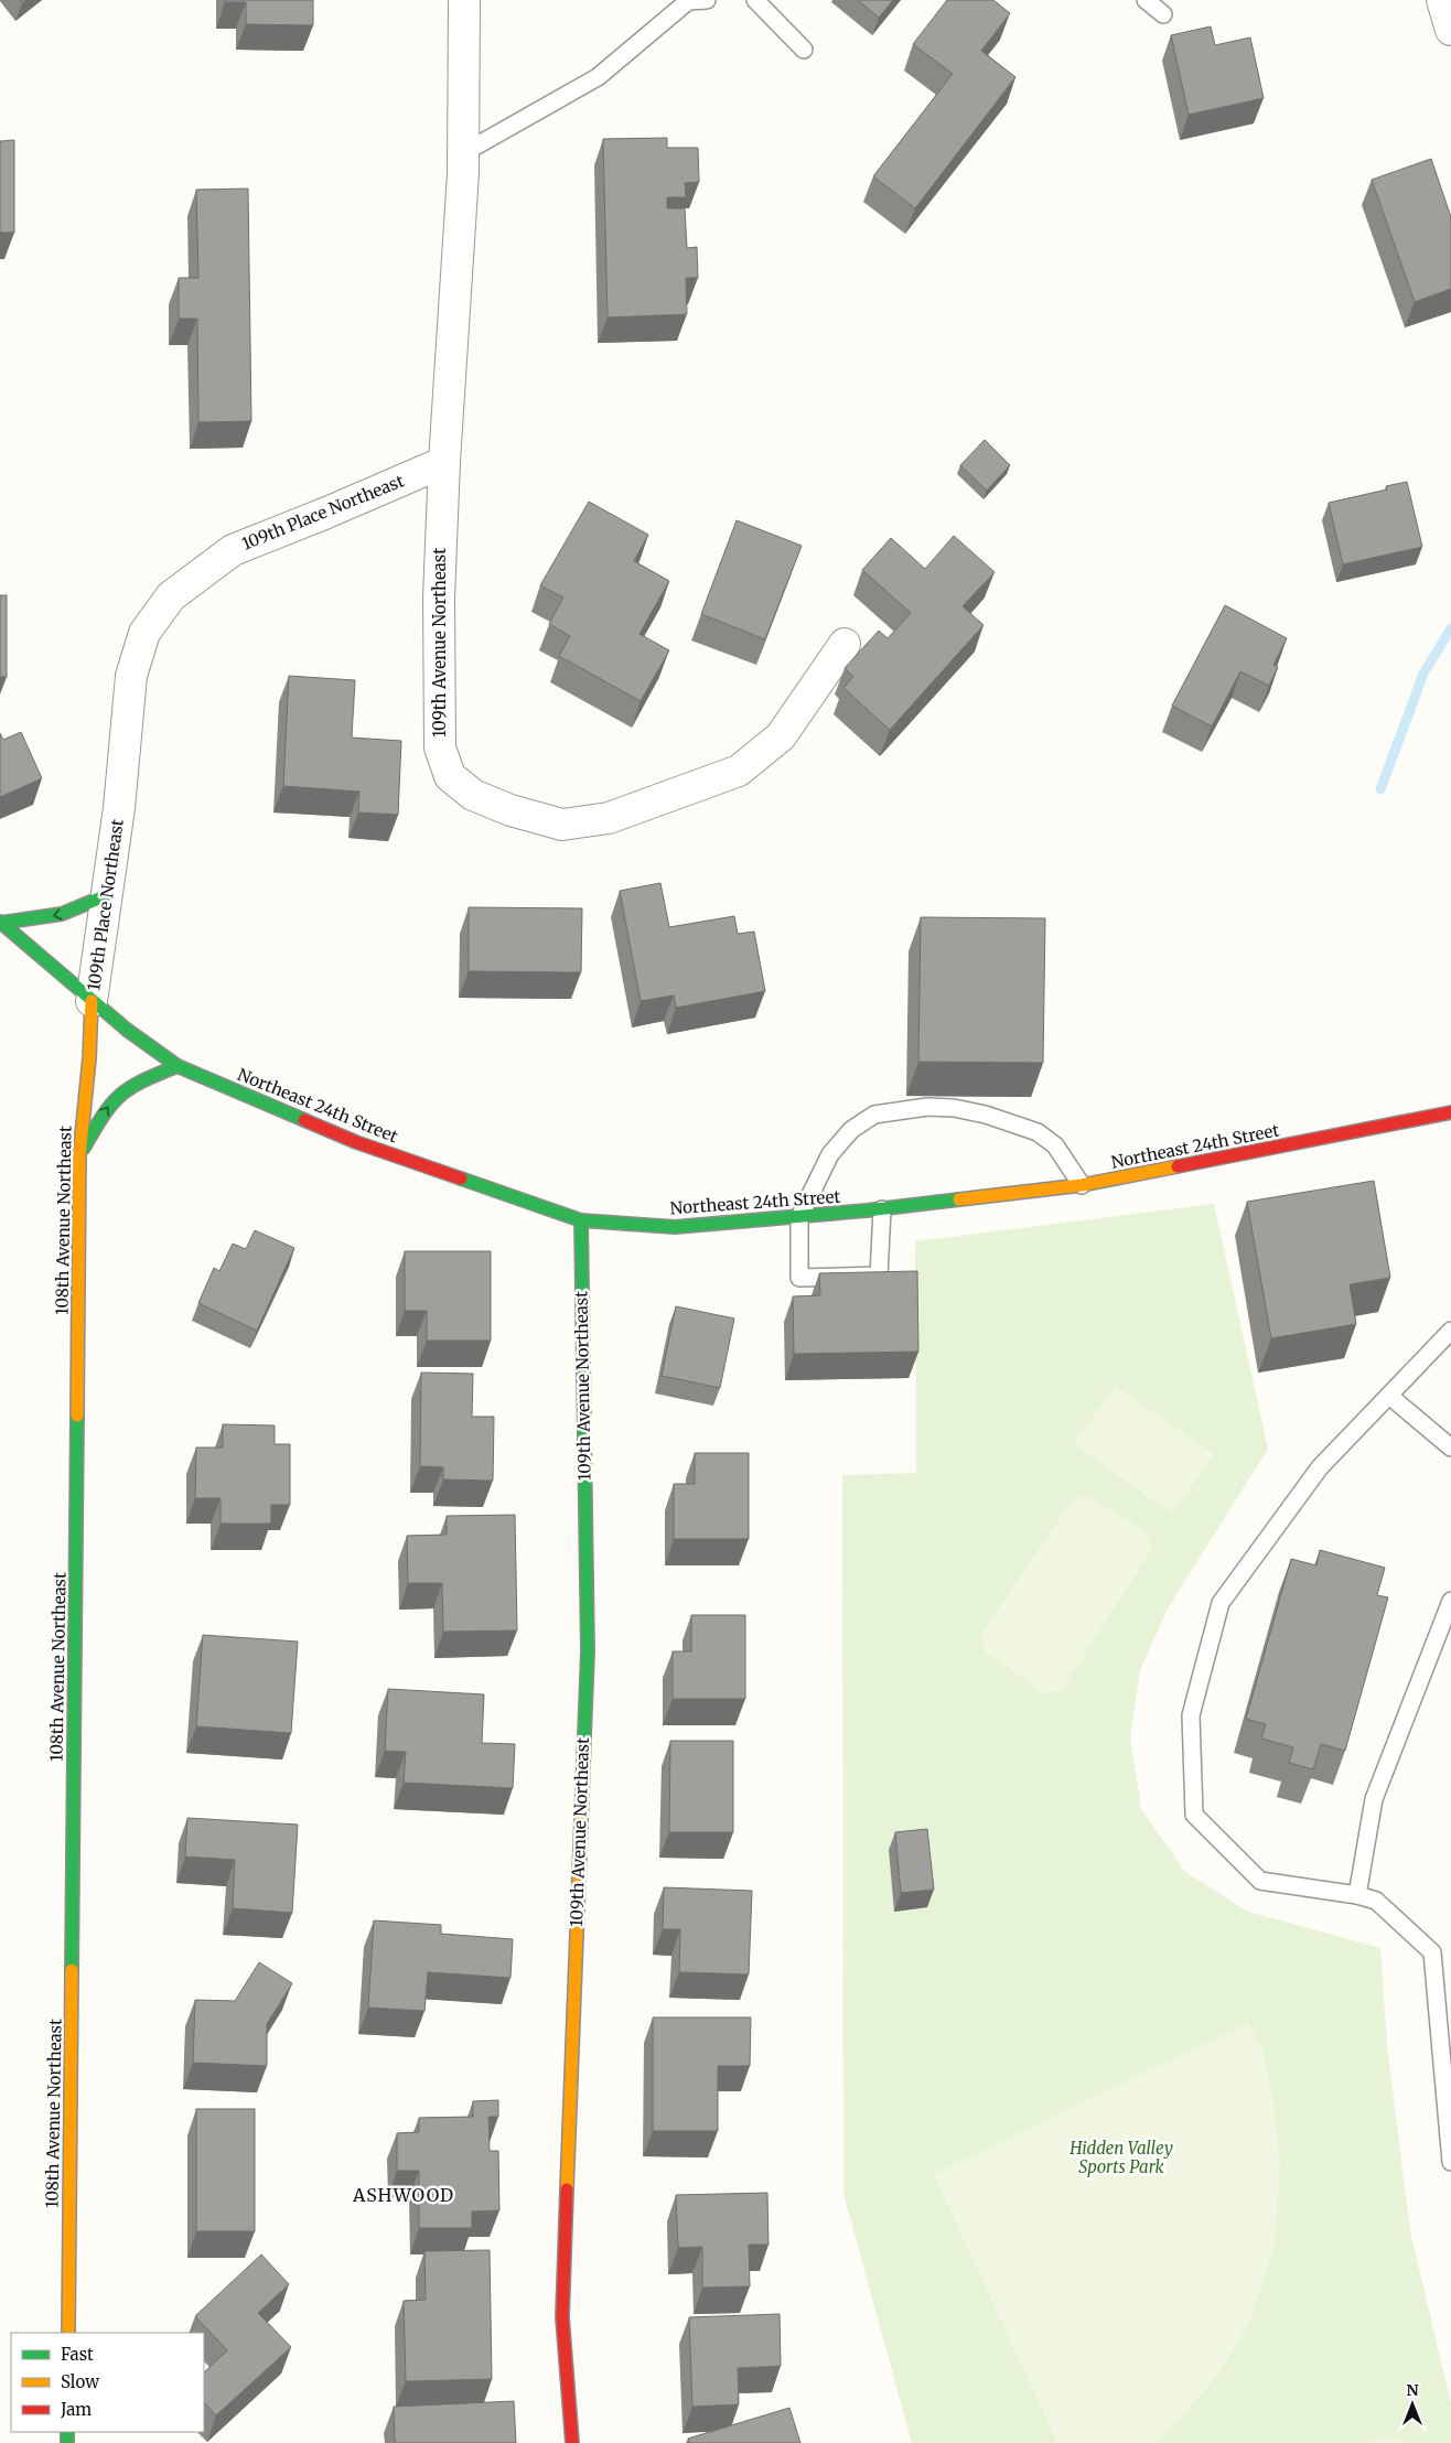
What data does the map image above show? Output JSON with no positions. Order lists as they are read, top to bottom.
{
  "streets": {
    "main road": ["109th Avenue Northeast", "Northeast 24th Street", "108th Avenue Northeast"],
    "street": ["109th Place Northeast"]
  },
  "crossings": [
    ["109th Place Northeast", "109th Avenue Northeast"],
    ["109th Place Northeast", "Northeast 24th Street"],
    ["109th Place Northeast", "108th Avenue Northeast"],
    ["109th Avenue Northeast", "Northeast 24th Street"],
    ["Northeast 24th Street", "108th Avenue Northeast"]
  ],
  "districts": ["ASHWOOD"],
  "parks": ["Hidden Valley Sports Park"],
  "legend": ["Fast", "Slow", "Jam"],
  "north": "top"
}
